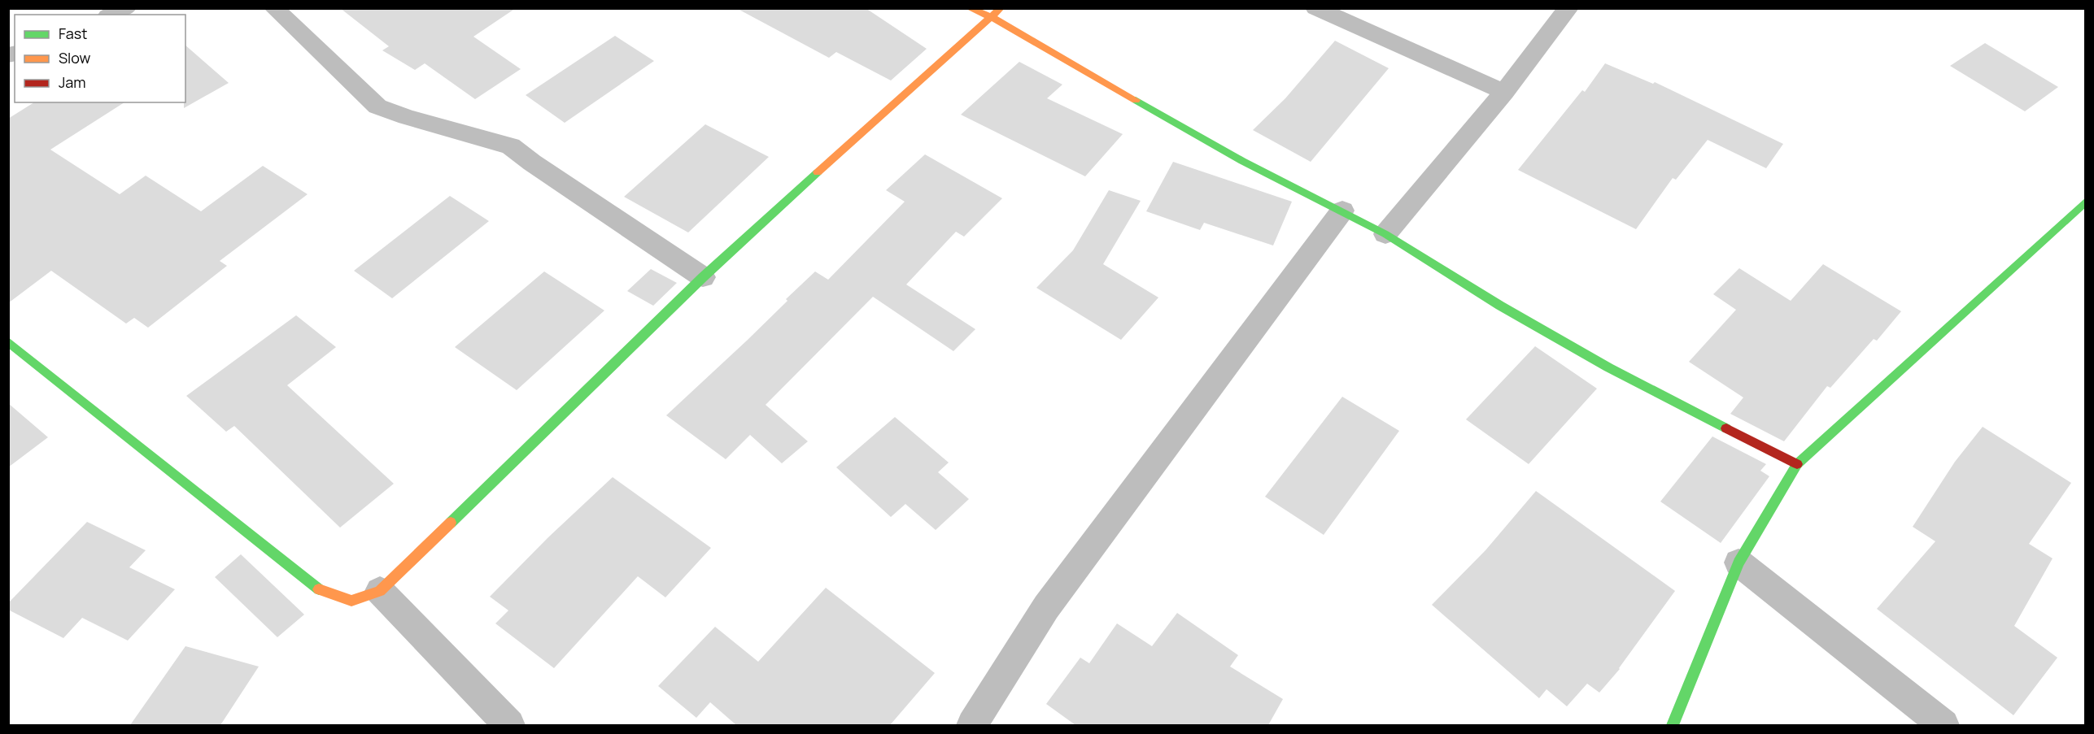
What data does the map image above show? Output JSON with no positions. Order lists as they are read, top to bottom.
{
  "legend": ["Fast", "Slow", "Jam"]
}
